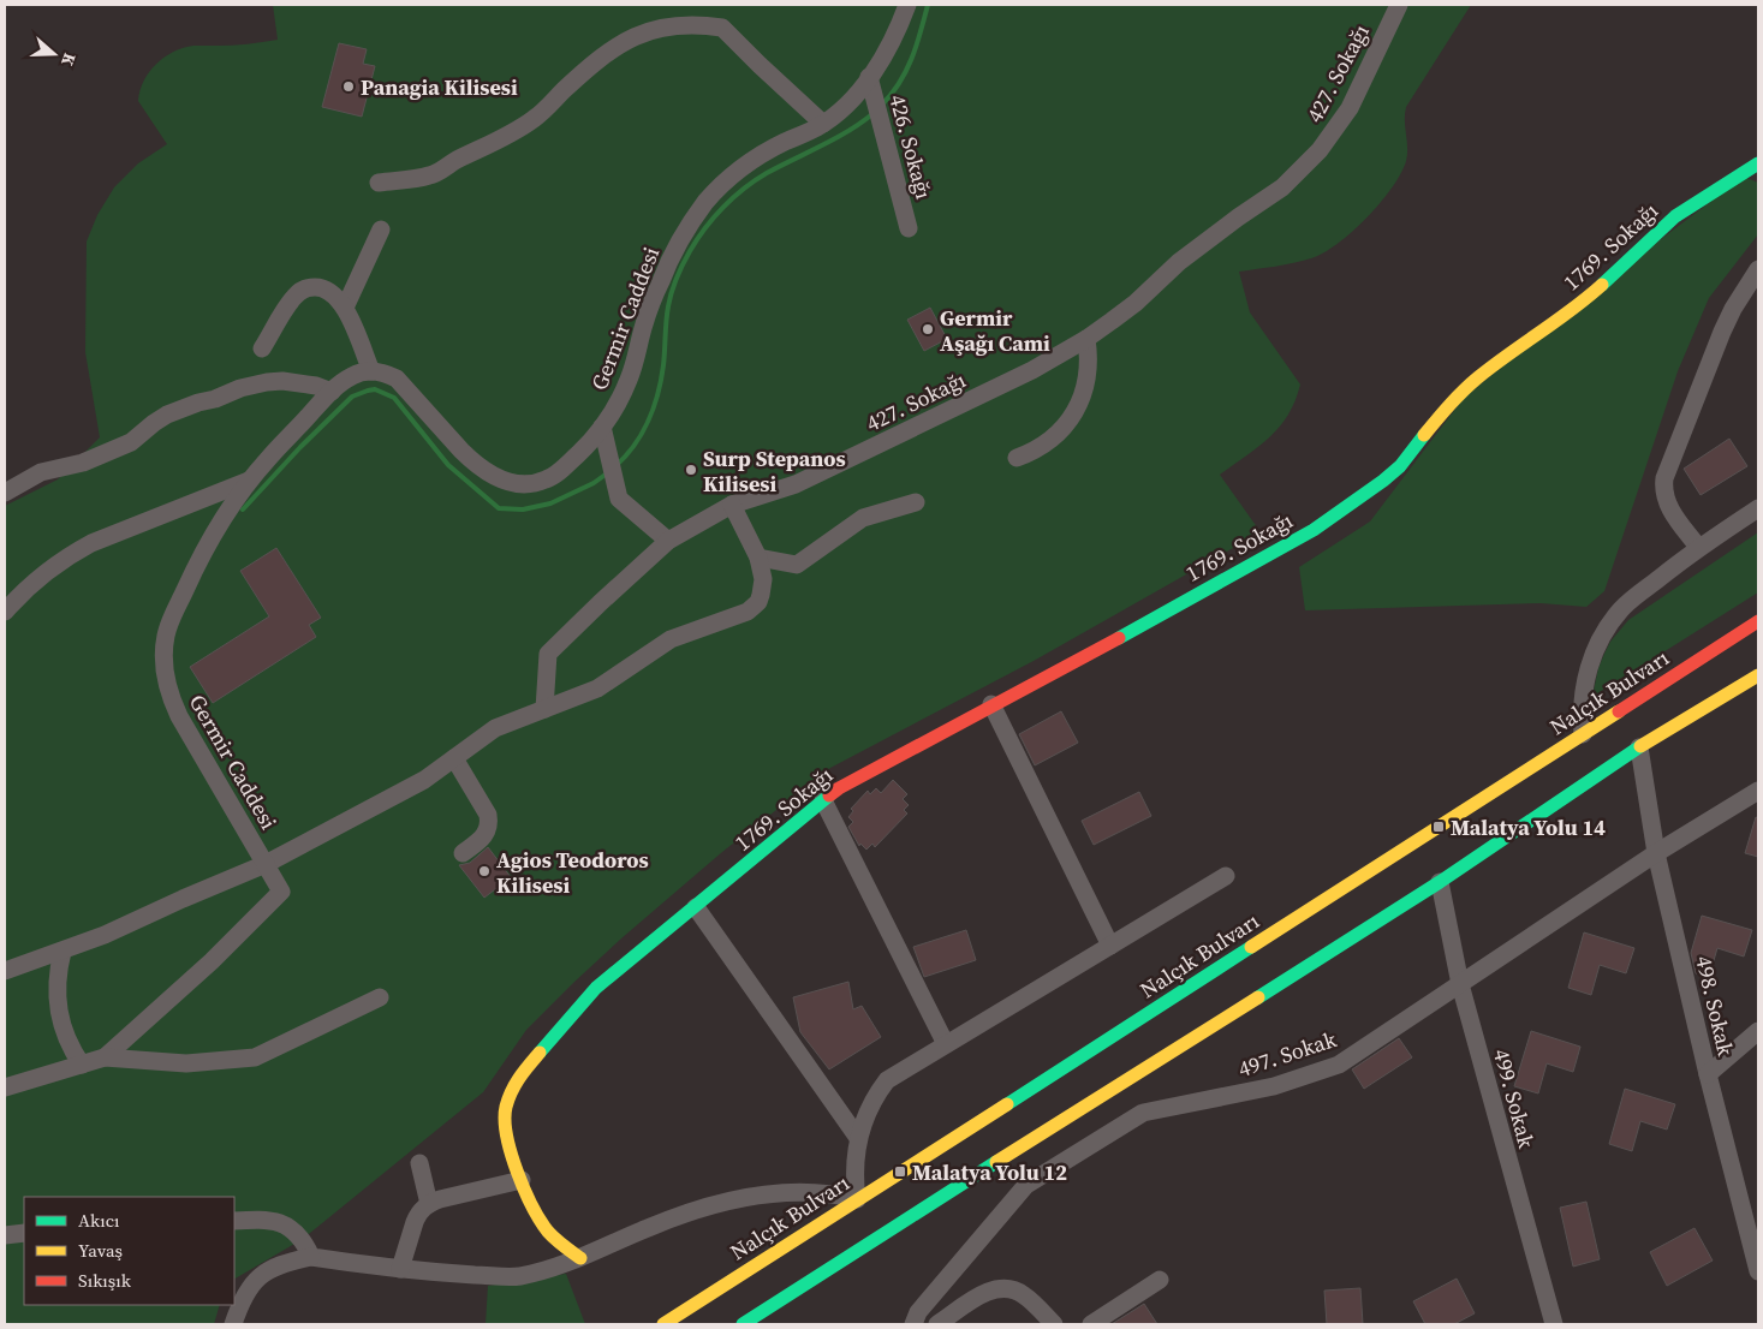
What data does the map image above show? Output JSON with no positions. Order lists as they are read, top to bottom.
{
  "streets": {
    "main road": ["1769. Sokağı", "Nalçık Bulvarı"],
    "street": [
      "427. Sokağı",
      "426. Sokağı",
      "Germir Caddesi",
      "498. Sokak",
      "497. Sokak",
      "499. Sokak"
    ]
  },
  "crossings": [
    ["426. Sokağı", "Germir Caddesi"],
    ["498. Sokak", "497. Sokak"],
    ["497. Sokak", "499. Sokak"]
  ],
  "places": {
    "other": [
      "Panagia Kilisesi",
      "Germir Aşağı Cami",
      "Surp Stepanos Kilisesi",
      "Agios Teodoros Kilisesi"
    ],
    "transit": ["Malatya Yolu 14", "Malatya Yolu 12"]
  },
  "legend": ["Akıcı", "Yavaş", "Sıkışık"],
  "north": "right"
}
